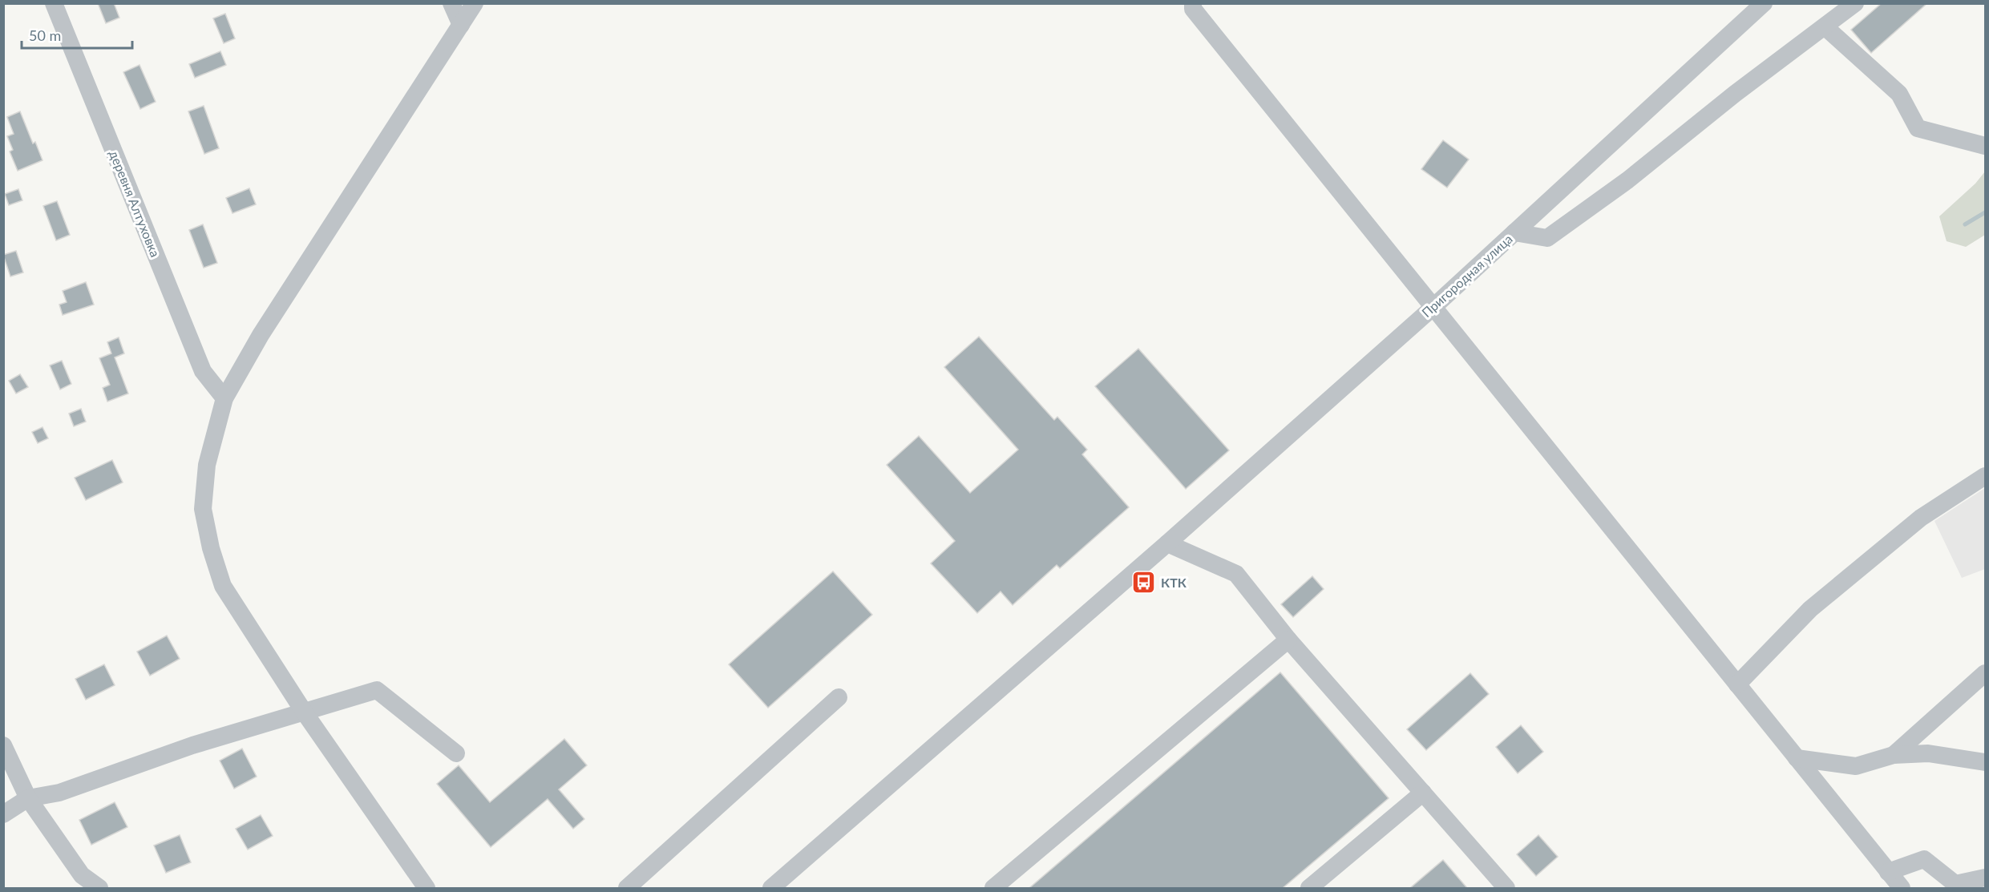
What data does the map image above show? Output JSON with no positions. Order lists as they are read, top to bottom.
{
  "streets": {
    "street": ["деревня Алтуховка", "Пригородная улица"]
  },
  "places": {
    "bus stop": ["КТК"]
  },
  "scale_bar": "50 m"
}
